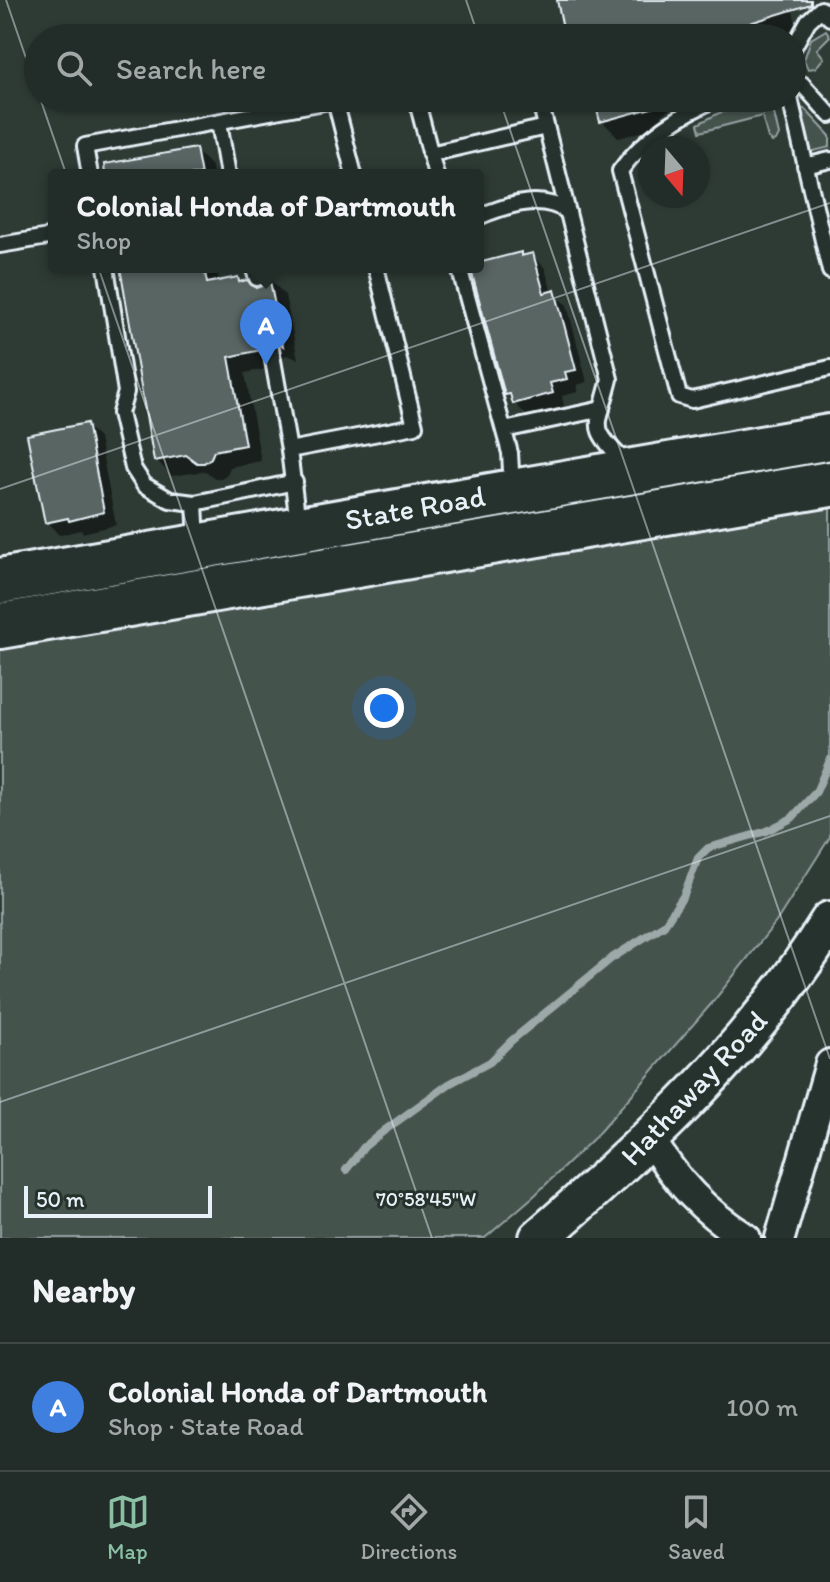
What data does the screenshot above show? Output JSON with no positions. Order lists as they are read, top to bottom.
{
  "streets": {
    "main road": ["State Road", "Hathaway Road"]
  },
  "scale_bar": "50 m",
  "north": "bottom",
  "page": {
    "search": "Search here",
    "popup": ["Colonial Honda of Dartmouth", "Shop"],
    "pins": "A",
    "scale": "50 m",
    "heading": "Nearby",
    "list": [
      {
        "mark": "A",
        "name": "Colonial Honda of Dartmouth",
        "note": "Shop · State Road",
        "value": "100 m"
      }
    ],
    "nav": ["Map", "Directions", "Saved"]
  },
  "coordinates": ["70°58'45\"W"]
}
